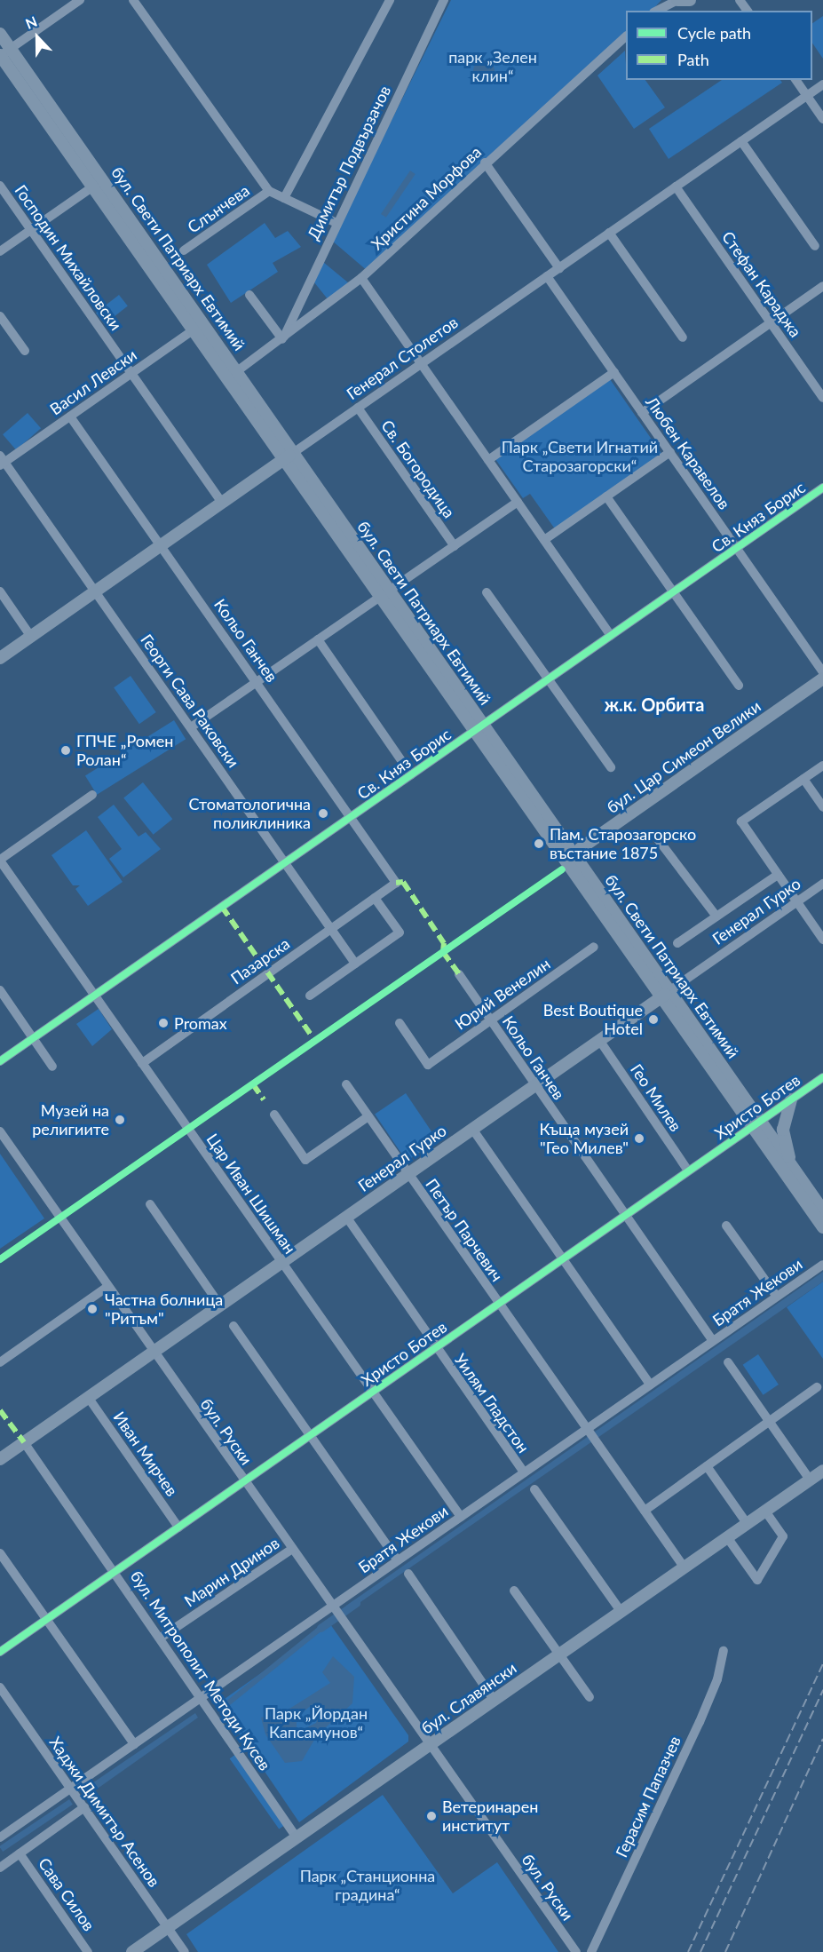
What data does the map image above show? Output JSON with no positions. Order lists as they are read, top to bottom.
{
  "streets": {
    "main road": [
      "бул. Свети Патриарх Евтимий",
      "Генерал Столетов",
      "бул. Цар Симеон Велики",
      "Генерал Гурко",
      "бул. Славянски"
    ],
    "street": [
      "Димитър Подвързачов",
      "Христина Морфова",
      "Слънчева",
      "Господин Михайловски",
      "Стефан Караджа",
      "Васил Левски",
      "Любен Каравелов",
      "Св. Богородица",
      "Св. Княз Борис",
      "Кольо Ганчев",
      "Георги Сава Раковски",
      "Пазарска",
      "Юрий Венелин",
      "Гео Милев",
      "Христо Ботев",
      "Цар Иван Шишман",
      "Петър Парчевич",
      "Братя Жекови",
      "Уилям Гладстон",
      "бул. Руски",
      "Иван Мирчев",
      "Марин Дринов",
      "бул. Митрополит Методи Кусев",
      "Герасим Папазчев",
      "Хаджи Димитър Асенов",
      "Сава Силов"
    ]
  },
  "crossings": [
    ["Димитър Подвързачов", "Христина Морфова"],
    ["Христина Морфова", "бул. Свети Патриарх Евтимий"],
    ["Господин Михайловски", "Генерал Столетов"],
    ["Господин Михайловски", "Васил Левски"],
    ["бул. Свети Патриарх Евтимий", "Генерал Столетов"],
    ["бул. Свети Патриарх Евтимий", "Васил Левски"],
    ["бул. Свети Патриарх Евтимий", "Св. Княз Борис"],
    ["бул. Свети Патриарх Евтимий", "бул. Цар Симеон Велики"],
    ["бул. Свети Патриарх Евтимий", "Генерал Гурко"],
    ["бул. Свети Патриарх Евтимий", "Христо Ботев"],
    ["Стефан Караджа", "Генерал Столетов"],
    ["Генерал Столетов", "Любен Каравелов"],
    ["Генерал Столетов", "Св. Богородица"],
    ["Генерал Столетов", "Кольо Ганчев"],
    ["Генерал Столетов", "Георги Сава Раковски"],
    ["Васил Левски", "Кольо Ганчев"],
    ["Васил Левски", "Георги Сава Раковски"],
    ["Любен Каравелов", "Св. Княз Борис"],
    ["Св. Княз Борис", "Кольо Ганчев"],
    ["Св. Княз Борис", "Георги Сава Раковски"],
    ["Св. Княз Борис", "Цар Иван Шишман"],
    ["Кольо Ганчев", "Генерал Гурко"],
    ["Кольо Ганчев", "Пазарска"],
    ["Кольо Ганчев", "Юрий Венелин"],
    ["Кольо Ганчев", "Христо Ботев"],
    ["Кольо Ганчев", "Братя Жекови"],
    ["Георги Сава Раковски", "Пазарска"],
    ["Генерал Гурко", "Гео Милев"],
    ["Генерал Гурко", "Цар Иван Шишман"],
    ["Генерал Гурко", "Петър Парчевич"],
    ["Генерал Гурко", "Уилям Гладстон"],
    ["Генерал Гурко", "бул. Руски"],
    ["Генерал Гурко", "Иван Мирчев"],
    ["Генерал Гурко", "бул. Митрополит Методи Кусев"],
    ["Пазарска", "Цар Иван Шишман"],
    ["Гео Милев", "Христо Ботев"],
    ["Христо Ботев", "Цар Иван Шишман"],
    ["Христо Ботев", "Петър Парчевич"],
    ["Христо Ботев", "Уилям Гладстон"],
    ["Христо Ботев", "бул. Руски"],
    ["Христо Ботев", "Иван Мирчев"],
    ["Христо Ботев", "бул. Митрополит Методи Кусев"],
    ["Цар Иван Шишман", "Братя Жекови"],
    ["Петър Парчевич", "Братя Жекови"],
    ["Петър Парчевич", "бул. Славянски"],
    ["Братя Жекови", "Уилям Гладстон"],
    ["Братя Жекови", "бул. Руски"],
    ["Братя Жекови", "бул. Митрополит Методи Кусев"],
    ["Братя Жекови", "Хаджи Димитър Асенов"],
    ["бул. Руски", "Марин Дринов"],
    ["бул. Руски", "бул. Славянски"],
    ["Марин Дринов", "бул. Митрополит Методи Кусев"],
    ["бул. Митрополит Методи Кусев", "бул. Славянски"],
    ["бул. Славянски", "Хаджи Димитър Асенов"]
  ],
  "districts": ["ж.к. Орбита"],
  "parks": [
    "парк „Зелен клин“",
    "Парк „Свети Игнатий Старозагорски“",
    "Парк „Йордан Капсамунов“",
    "Парк „Станционна градина“"
  ],
  "places": [
    "ГПЧЕ „Ромен Ролан“",
    "Стоматологична поликлиника",
    "Пам. Старозагорско въстание 1875",
    "Best Boutique Hotel",
    "Promax",
    "Музей на религиите",
    "Къща музей \"Гео Милев\"",
    "Частна болница \"Ритъм\"",
    "Ветеринарен институт"
  ],
  "legend": ["Cycle path", "Path"],
  "north": "top"
}
